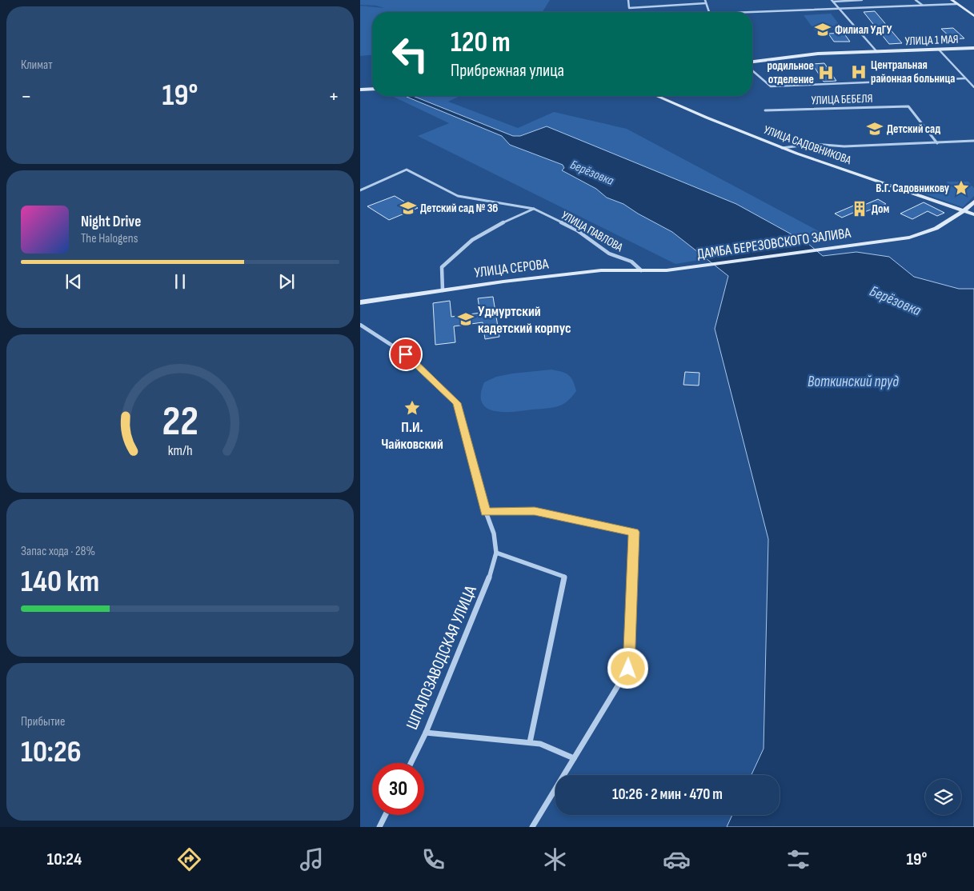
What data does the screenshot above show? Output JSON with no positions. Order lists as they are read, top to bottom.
{
  "streets": {
    "main road": [
      "УЛИЦА 1 МАЯ",
      "УЛИЦА САДОВНИКОВА",
      "ДАМБА БЕРЕЗОВСКОГО ЗАЛИВА",
      "УЛИЦА СЕРОВА"
    ],
    "street": ["УЛИЦА БЕБЕЛЯ", "УЛИЦА ПАВЛОВА", "ШПАЛОЗАВОДСКАЯ УЛИЦА"]
  },
  "crossings": [
    ["УЛИЦА САДОВНИКОВА", "ДАМБА БЕРЕЗОВСКОГО ЗАЛИВА"],
    ["УЛИЦА ПАВЛОВА", "УЛИЦА СЕРОВА"],
    ["ДАМБА БЕРЕЗОВСКОГО ЗАЛИВА", "УЛИЦА СЕРОВА"]
  ],
  "water": ["Берёзовка", "Воткинский пруд"],
  "places": {
    "school or university": [
      "Филиал УдГУ",
      "Детский сад",
      "Детский сад № 36",
      "Удмуртский кадетский корпус"
    ],
    "hospital": ["Центральная районная больница", "родильное отделение"],
    "place": ["В.Г. Садовникову", "П.И. Чайковский"],
    "building": ["Дом"]
  },
  "page": {
    "tile": [
      "Климат",
      ["Запас хода · 28%", "140 km"],
      ["Прибытие", "10:26"]
    ],
    "turn": ["120 m", "Прибрежная улица"],
    "heat": ["−", "19°", "+"],
    "song": ["Night Drive", "The Halogens"],
    "limit": "30",
    "trip": "10:26 · 2 мин · 470 m",
    "tabs": ["10:24", "19°"],
    "gauge": ["22", "km/h"]
  }
}
